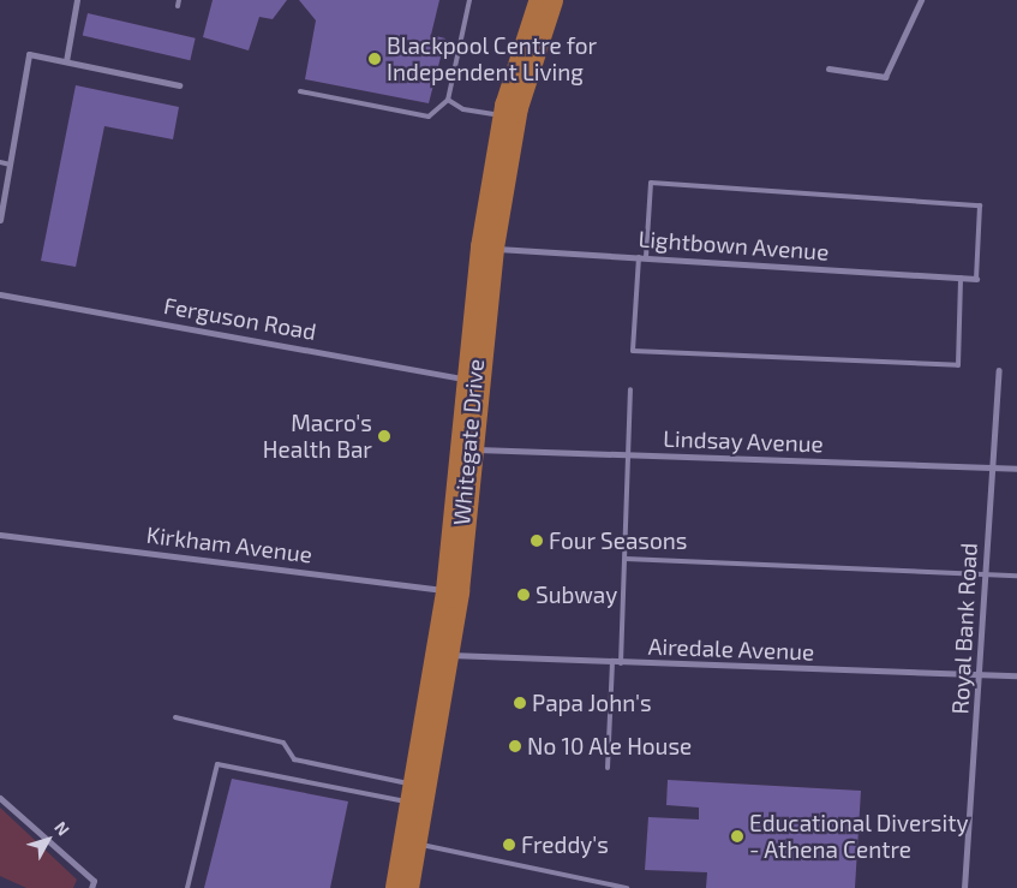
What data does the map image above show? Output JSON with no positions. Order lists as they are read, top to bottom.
{
  "streets": {
    "main road": ["Whitegate Drive"],
    "street": [
      "Lightbown Avenue",
      "Ferguson Road",
      "Lindsay Avenue",
      "Kirkham Avenue",
      "Royal Bank Road",
      "Airedale Avenue"
    ]
  },
  "crossings": [
    ["Lightbown Avenue", "Whitegate Drive"],
    ["Ferguson Road", "Whitegate Drive"],
    ["Lindsay Avenue", "Whitegate Drive"],
    ["Lindsay Avenue", "Royal Bank Road"],
    ["Whitegate Drive", "Kirkham Avenue"],
    ["Whitegate Drive", "Airedale Avenue"],
    ["Royal Bank Road", "Airedale Avenue"]
  ],
  "places": [
    "Blackpool Centre for Independent Living",
    "Macro's Health Bar",
    "Four Seasons",
    "Subway",
    "Papa John's",
    "No 10 Ale House",
    "Educational Diversity - Athena Centre",
    "Freddy's"
  ],
  "north": "top right"
}
